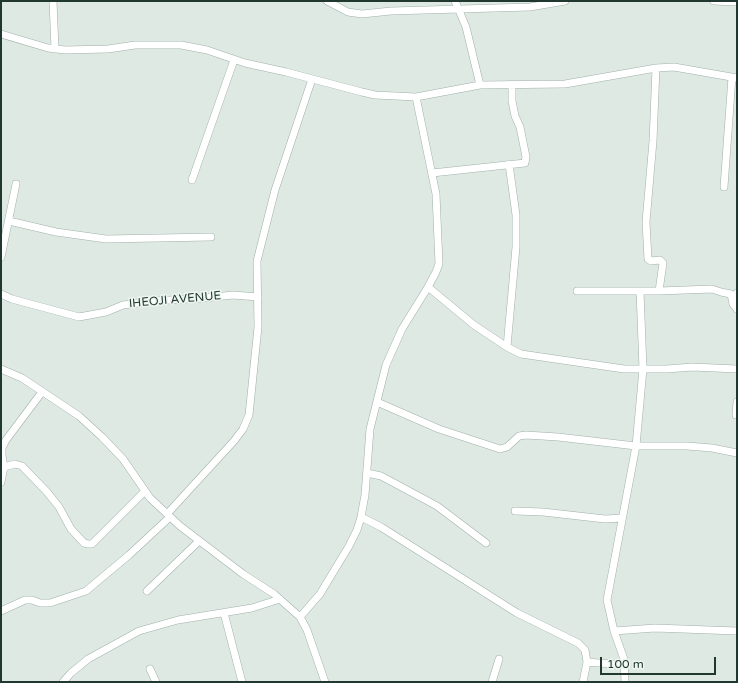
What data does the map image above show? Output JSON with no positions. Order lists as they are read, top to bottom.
{
  "streets": {
    "street": ["IHEOJI AVENUE"]
  },
  "scale_bar": "100 m"
}
